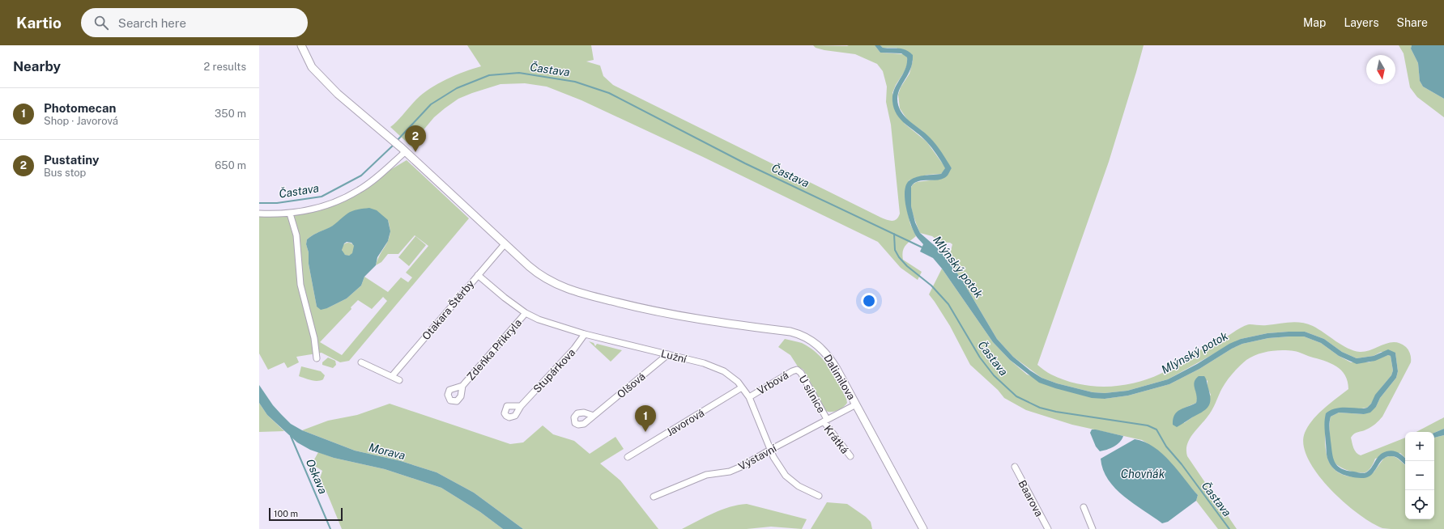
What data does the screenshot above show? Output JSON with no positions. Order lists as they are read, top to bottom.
{
  "streets": {
    "main road": ["Dalimilova"],
    "street": [
      "Otakara Štěrby",
      "Zdeňka Přikryla",
      "Lužní",
      "Stupárkova",
      "Vrbová",
      "Olšová",
      "U silnice",
      "Javorová",
      "Krátká",
      "Výstavní",
      "Baarova"
    ]
  },
  "crossings": [
    ["Otakara Štěrby", "Lužní"],
    ["Otakara Štěrby", "Dalimilova"],
    ["Zdeňka Přikryla", "Lužní"],
    ["Lužní", "Stupárkova"],
    ["Lužní", "Vrbová"],
    ["Lužní", "Olšová"],
    ["Lužní", "Javorová"],
    ["Lužní", "Výstavní"],
    ["Dalimilova", "Výstavní"],
    ["Vrbová", "U silnice"],
    ["U silnice", "Krátká"],
    ["U silnice", "Výstavní"],
    ["Krátká", "Výstavní"]
  ],
  "water": [
    "Častava",
    "Mlýnský potok",
    "Morava",
    "Chovňák",
    "Oskava"
  ],
  "scale_bar": "100 m",
  "north": "bottom",
  "page": {
    "header": "Kartio",
    "search": "Search here",
    "nav": ["Map", "Layers", "Share"],
    "heading": ["Nearby", "2 results"],
    "list": [
      {
        "mark": "1",
        "name": "Photomecan",
        "note": "Shop · Javorová",
        "value": "350 m"
      },
      {
        "mark": "2",
        "name": "Pustatiny",
        "note": "Bus stop",
        "value": "650 m"
      }
    ],
    "pins": ["2", "1"],
    "map_buttons": ["+", "−"],
    "scale": "100 m"
  }
}
